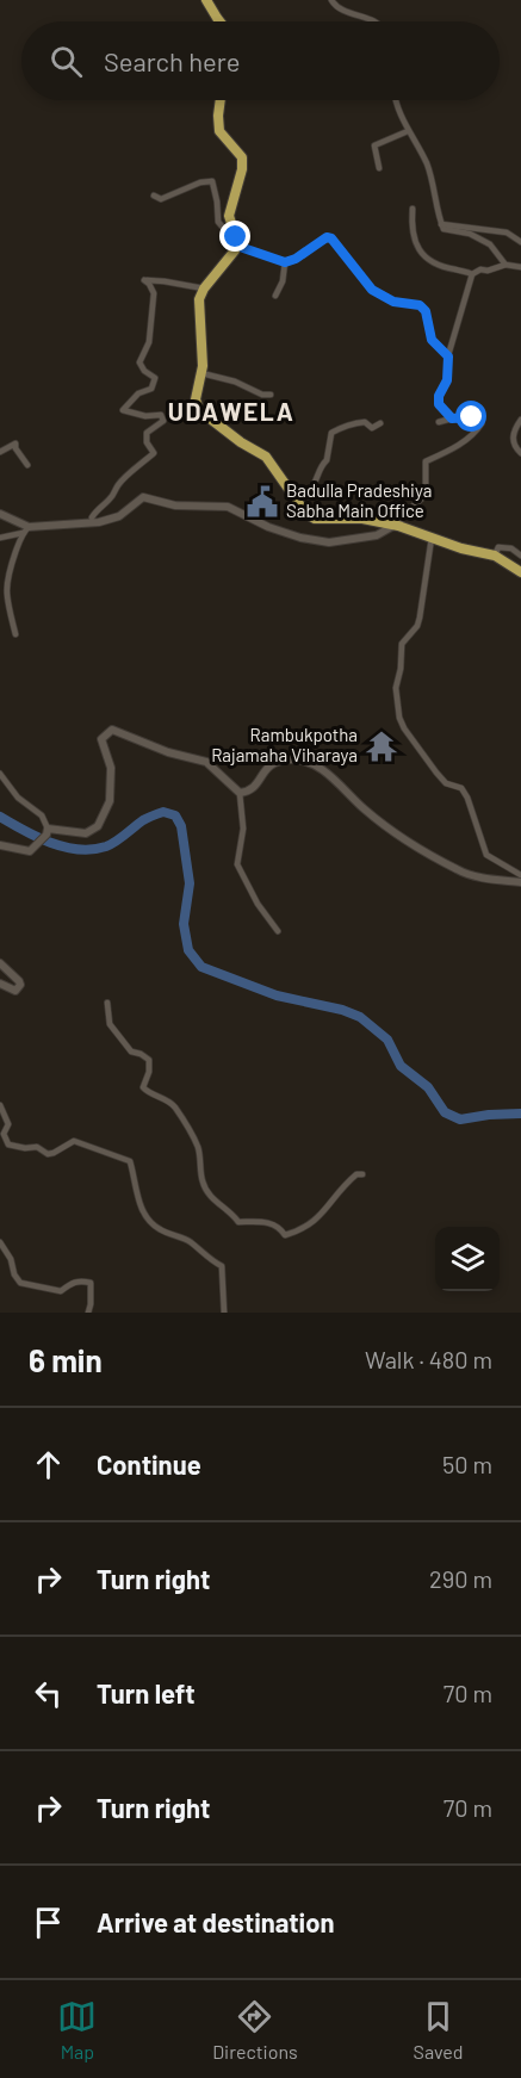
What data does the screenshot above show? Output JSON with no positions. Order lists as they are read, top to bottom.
{
  "districts": ["UDAWELA"],
  "places": {
    "public building": ["Badulla Pradeshiya Sabha Main Office"],
    "temple": ["Rambukpotha Rajamaha Viharaya"]
  },
  "page": {
    "search": "Search here",
    "heading": ["6 min", "Walk · 480 m"],
    "list": [
      ["Continue", "50 m"],
      ["Turn right", "290 m"],
      ["Turn left", "70 m"],
      ["Turn right", "70 m"],
      "Arrive at destination"
    ],
    "nav": ["Map", "Directions", "Saved"]
  }
}
